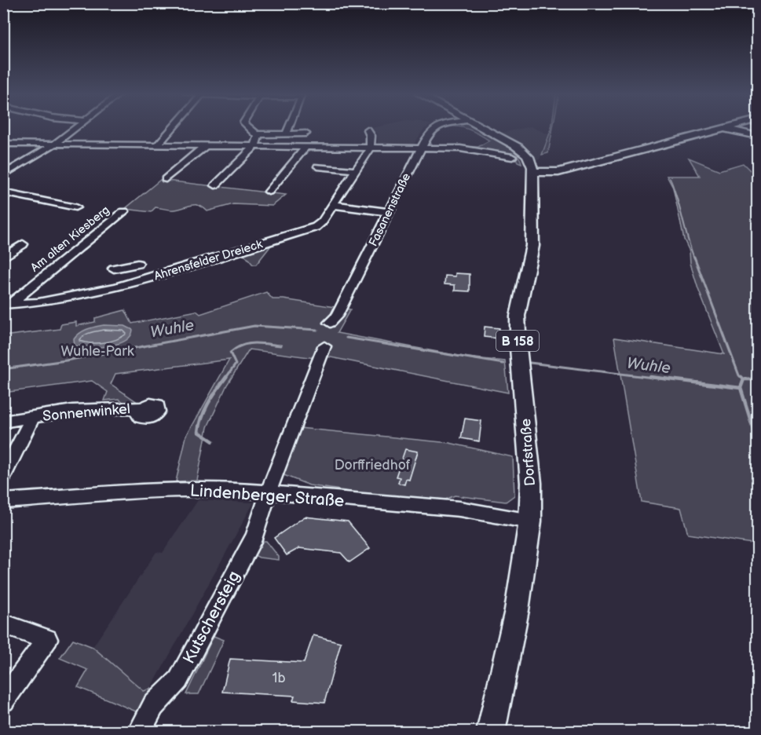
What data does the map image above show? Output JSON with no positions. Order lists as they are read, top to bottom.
{
  "streets": {
    "main road": ["B 158", "Dorfstraße"],
    "street": [
      "Fasanenstraße",
      "Am alten Kiesberg",
      "Ahrensfelder Dreieck",
      "Sonnenwinkel",
      "Lindenberger Straße",
      "Kutschersteig"
    ]
  },
  "crossings": [
    ["Am alten Kiesberg", "Ahrensfelder Dreieck"],
    ["B 158", "Dorfstraße"],
    ["Dorfstraße", "Lindenberger Straße"],
    ["Lindenberger Straße", "Kutschersteig"]
  ],
  "water": ["Wuhle"],
  "parks": ["Wuhle-Park", "Dorffriedhof"],
  "house_numbers": ["1b"]
}
